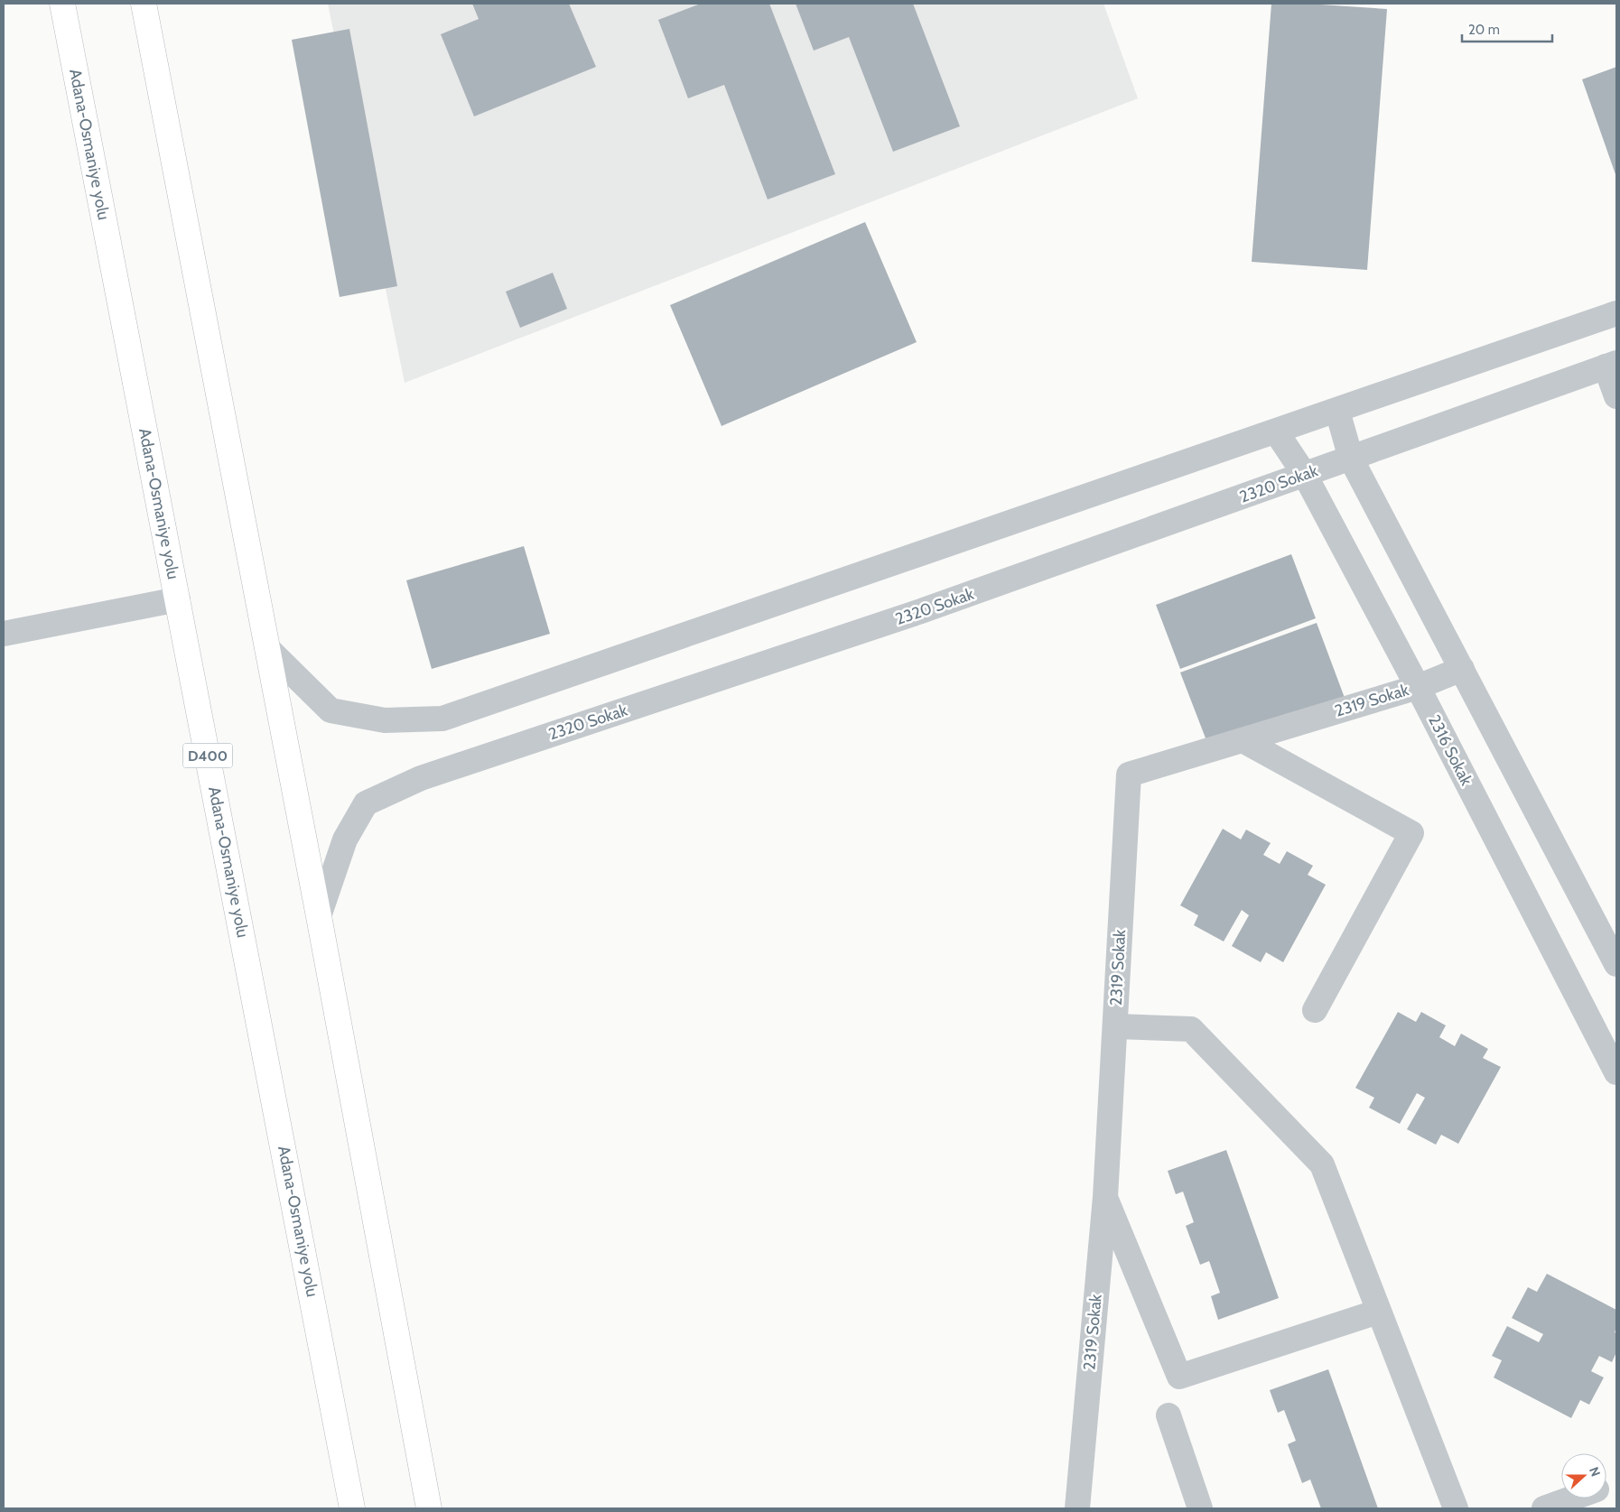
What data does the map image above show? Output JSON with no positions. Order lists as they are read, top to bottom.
{
  "streets": {
    "highway": ["Adana-Osmaniye yolu", "D400"],
    "street": ["2320 Sokak", "2319 Sokak", "2316 Sokak"]
  },
  "crossings": [
    ["2320 Sokak", "2316 Sokak"],
    ["2319 Sokak", "2316 Sokak"]
  ],
  "scale_bar": "20 m",
  "north": "right"
}
